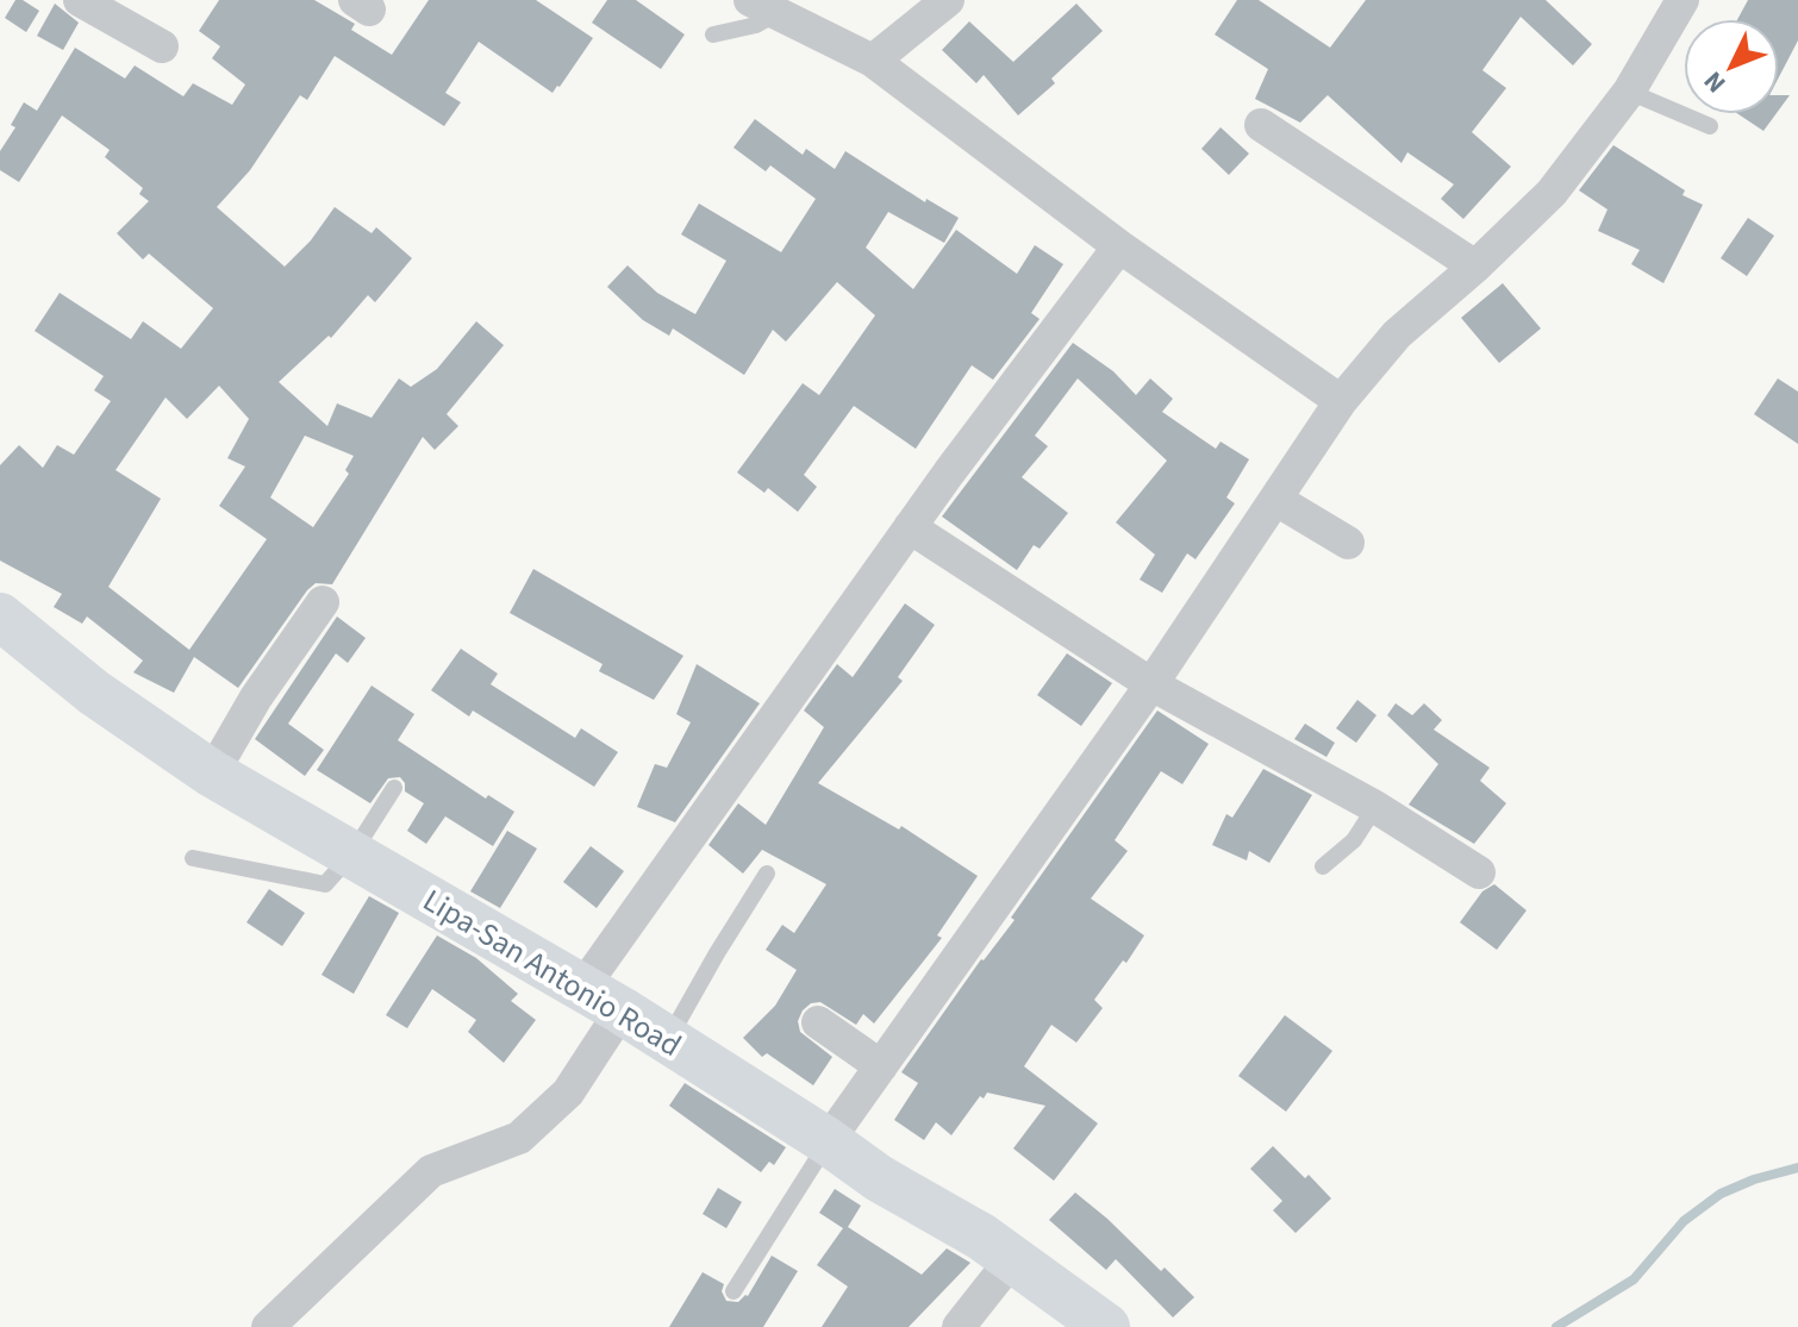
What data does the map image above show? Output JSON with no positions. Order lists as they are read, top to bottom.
{
  "streets": {
    "main road": ["Lipa-San Antonio Road"]
  },
  "north": "bottom left"
}
